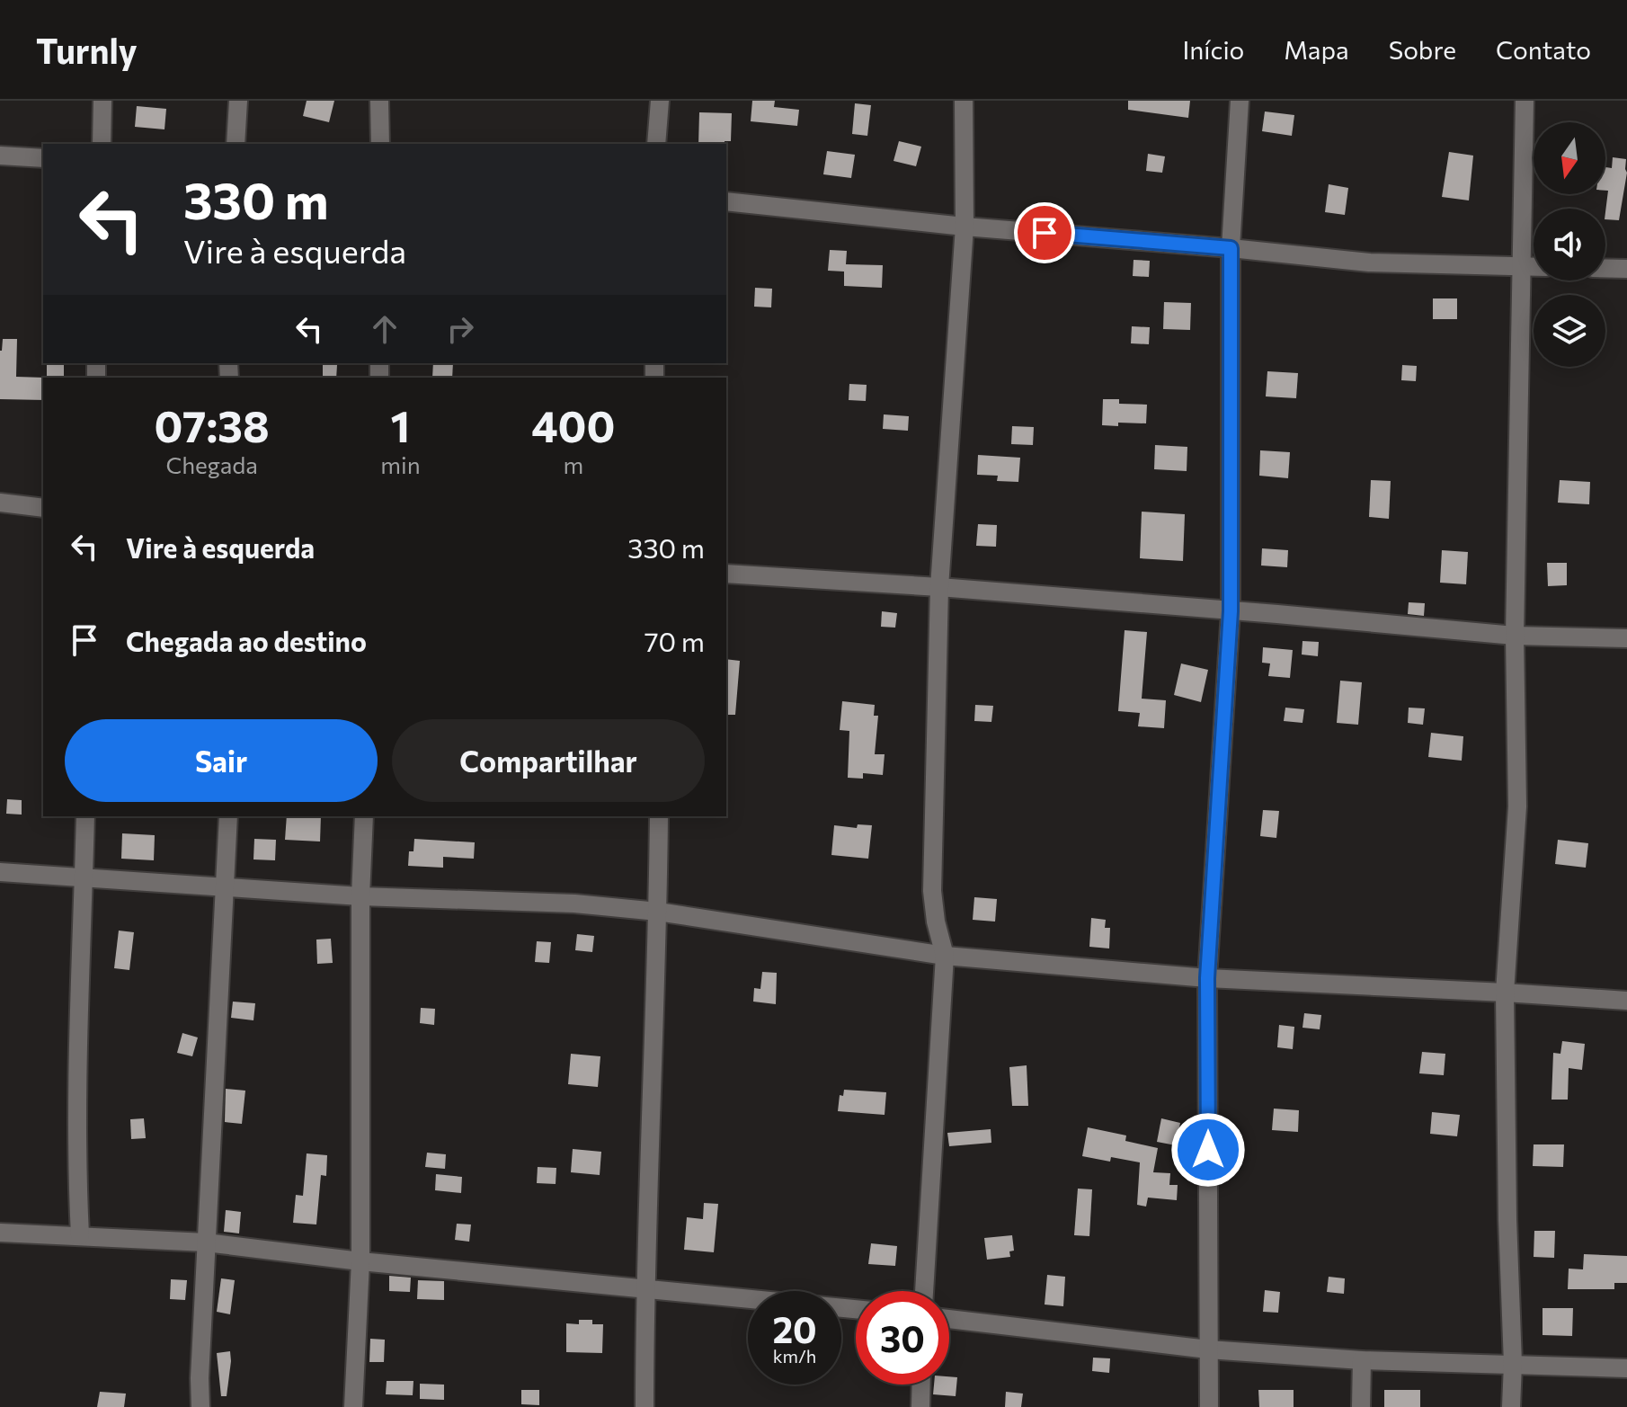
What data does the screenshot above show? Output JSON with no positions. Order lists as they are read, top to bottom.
{
  "north": "bottom",
  "page": {
    "header": "Turnly",
    "nav": [
      "Início",
      "Mapa",
      "Sobre",
      "Contato"
    ],
    "turn": ["330 m", "Vire à esquerda"],
    "eta": [
      "07:38",
      "Chegada",
      "1",
      "min",
      "400",
      "m"
    ],
    "list": [
      {
        "name": "Vire à esquerda",
        "value": "330 m"
      },
      {
        "name": "Chegada ao destino",
        "value": "70 m"
      }
    ],
    "buttons": ["Sair", "Compartilhar"],
    "speed": "20 km/h",
    "limit": "30"
  }
}
